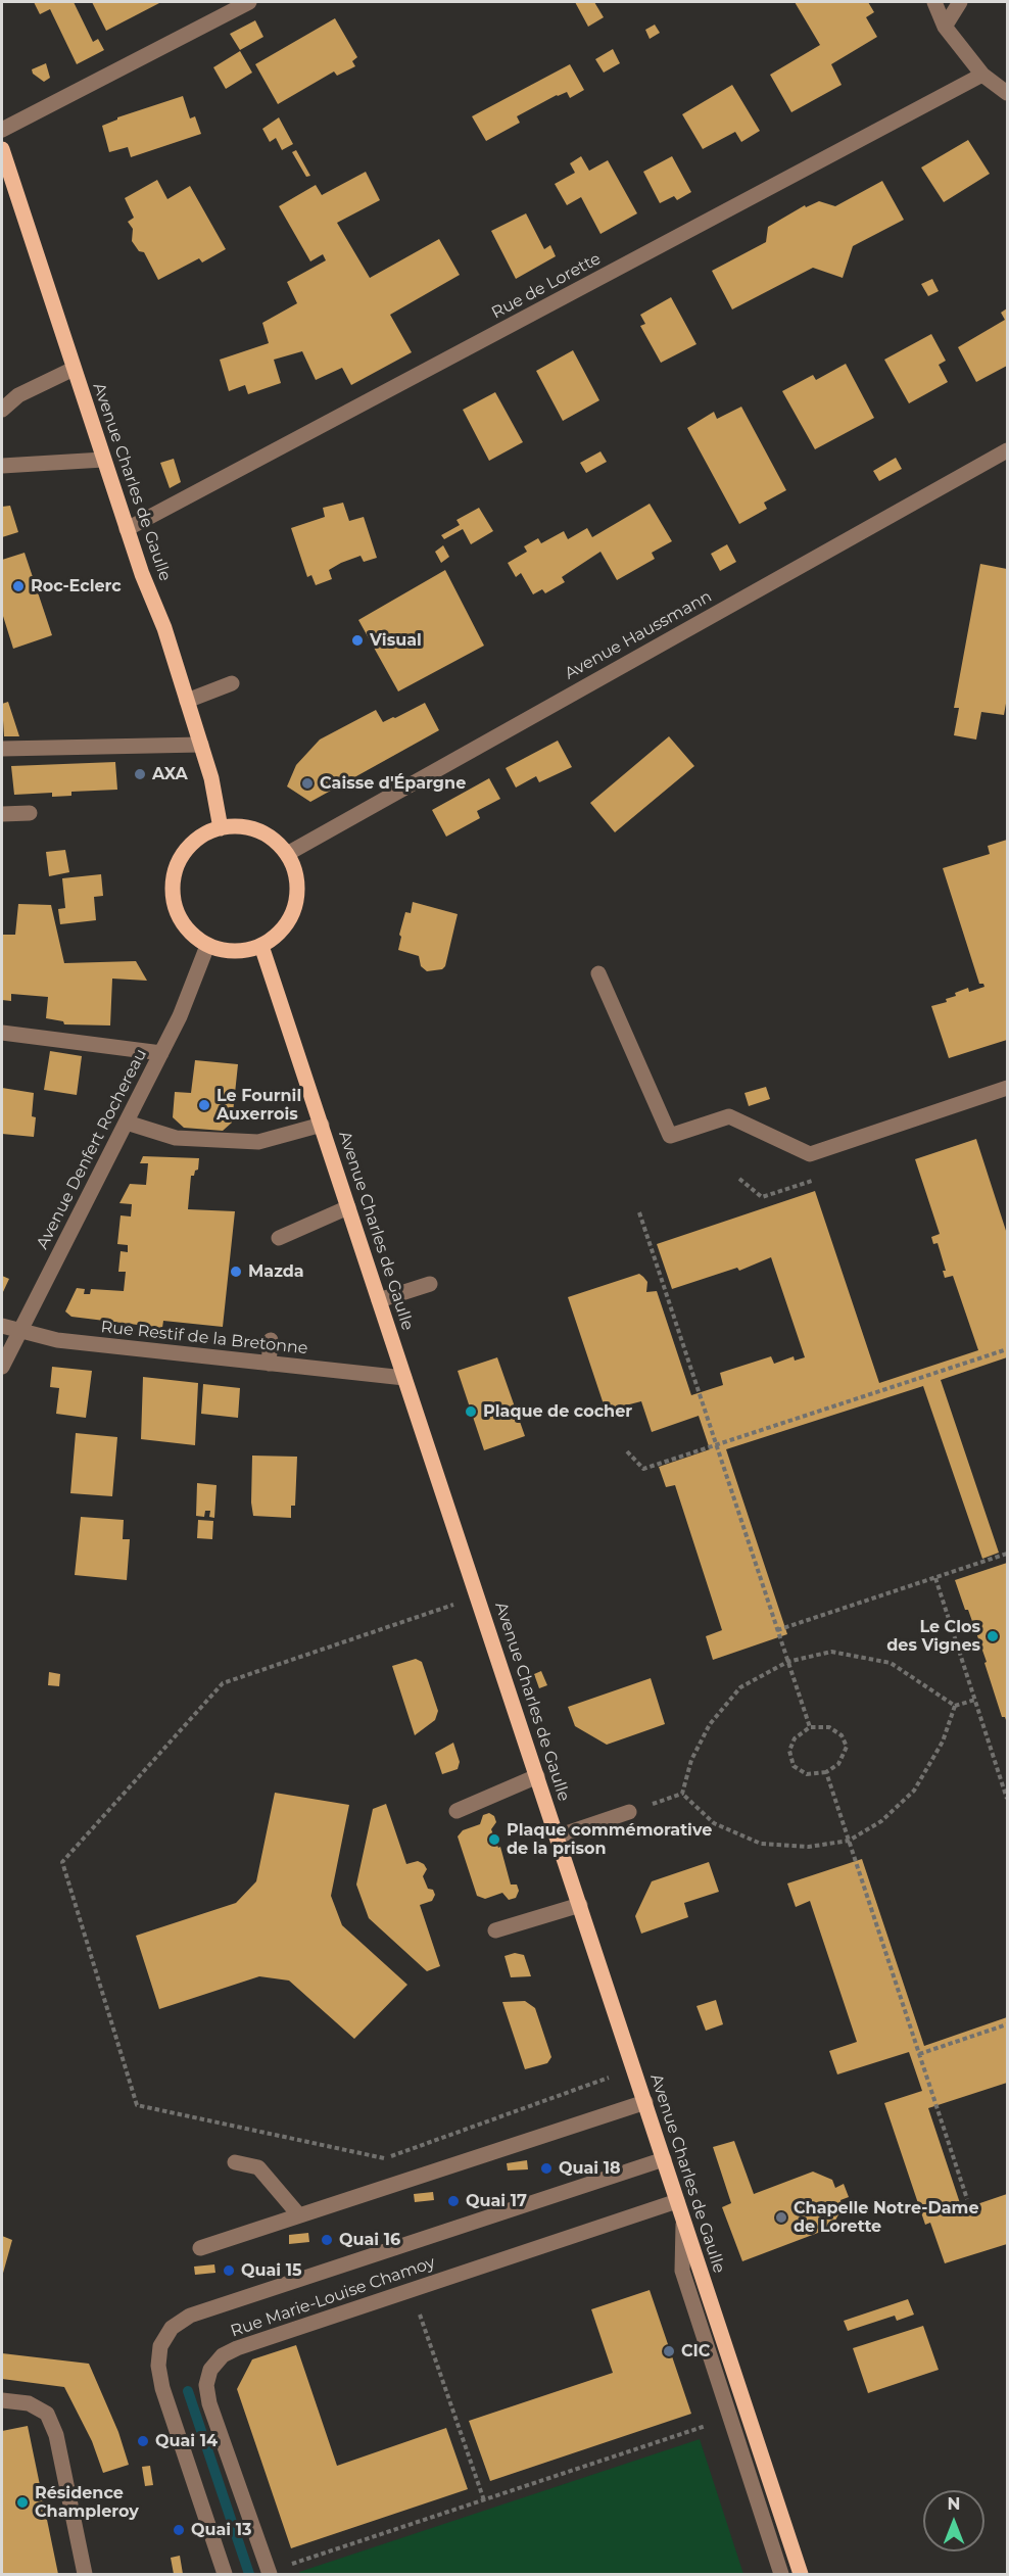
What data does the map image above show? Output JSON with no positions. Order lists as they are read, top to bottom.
{
  "streets": {
    "main road": ["Avenue Charles de Gaulle"],
    "street": [
      "Rue de Lorette",
      "Avenue Haussmann",
      "Avenue Denfert Rochereau",
      "Rue Restif de la Bretonne",
      "Rue Marie-Louise Chamoy"
    ]
  },
  "crossings": [
    ["Rue de Lorette", "Avenue Charles de Gaulle"],
    ["Avenue Charles de Gaulle", "Avenue Haussmann"],
    ["Avenue Charles de Gaulle", "Avenue Denfert Rochereau"],
    ["Avenue Charles de Gaulle", "Rue Restif de la Bretonne"],
    ["Avenue Charles de Gaulle", "Rue Marie-Louise Chamoy"],
    ["Avenue Haussmann", "Avenue Denfert Rochereau"],
    ["Avenue Denfert Rochereau", "Rue Restif de la Bretonne"]
  ],
  "places": [
    "Roc-Eclerc",
    "Visual",
    "AXA",
    "Caisse d'Épargne",
    "Le Fournil Auxerrois",
    "Mazda",
    "Plaque de cocher",
    "Le Clos des Vignes",
    "Plaque commémorative de la prison",
    "Quai 18",
    "Quai 17",
    "Chapelle Notre-Dame de Lorette",
    "Quai 16",
    "Quai 15",
    "CIC",
    "Quai 14",
    "Résidence Champleroy",
    "Quai 13"
  ],
  "north": "top"
}
